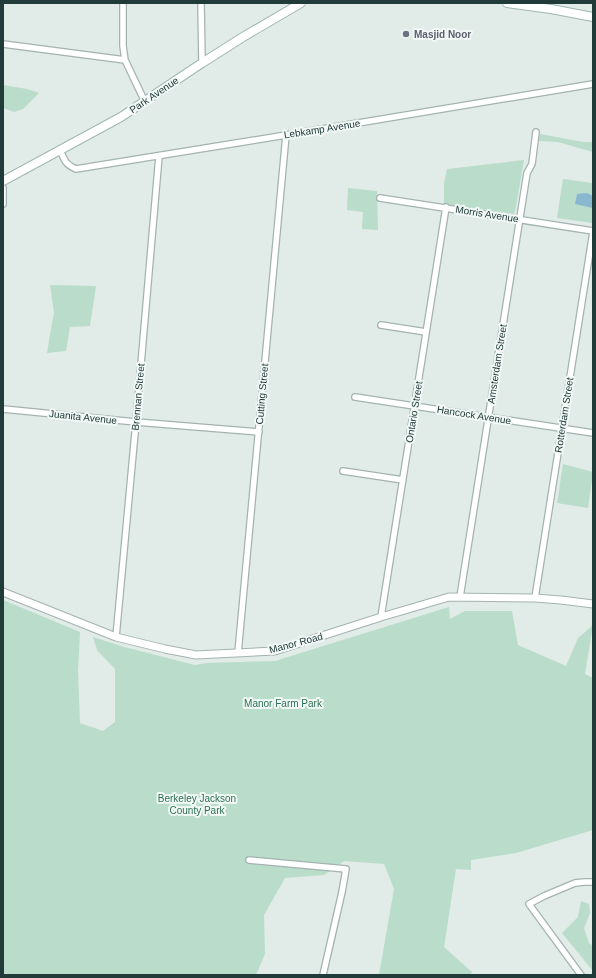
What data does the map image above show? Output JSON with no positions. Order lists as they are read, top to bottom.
{
  "streets": {
    "main road": ["Park Avenue"],
    "street": [
      "Lebkamp Avenue",
      "Morris Avenue",
      "Amsterdam Street",
      "Cutting Street",
      "Brennan Street",
      "Ontario Street",
      "Hancock Avenue",
      "Rotterdam Street",
      "Juanita Avenue",
      "Manor Road"
    ]
  },
  "crossings": [
    ["Park Avenue", "Lebkamp Avenue"],
    ["Lebkamp Avenue", "Cutting Street"],
    ["Lebkamp Avenue", "Brennan Street"],
    ["Morris Avenue", "Amsterdam Street"],
    ["Morris Avenue", "Ontario Street"],
    ["Morris Avenue", "Rotterdam Street"],
    ["Amsterdam Street", "Hancock Avenue"],
    ["Amsterdam Street", "Manor Road"],
    ["Cutting Street", "Juanita Avenue"],
    ["Cutting Street", "Manor Road"],
    ["Brennan Street", "Juanita Avenue"],
    ["Brennan Street", "Manor Road"],
    ["Ontario Street", "Hancock Avenue"],
    ["Ontario Street", "Manor Road"],
    ["Hancock Avenue", "Rotterdam Street"],
    ["Rotterdam Street", "Manor Road"]
  ],
  "parks": ["Manor Farm Park", "Berkeley Jackson County Park"],
  "places": ["Masjid Noor"]
}
